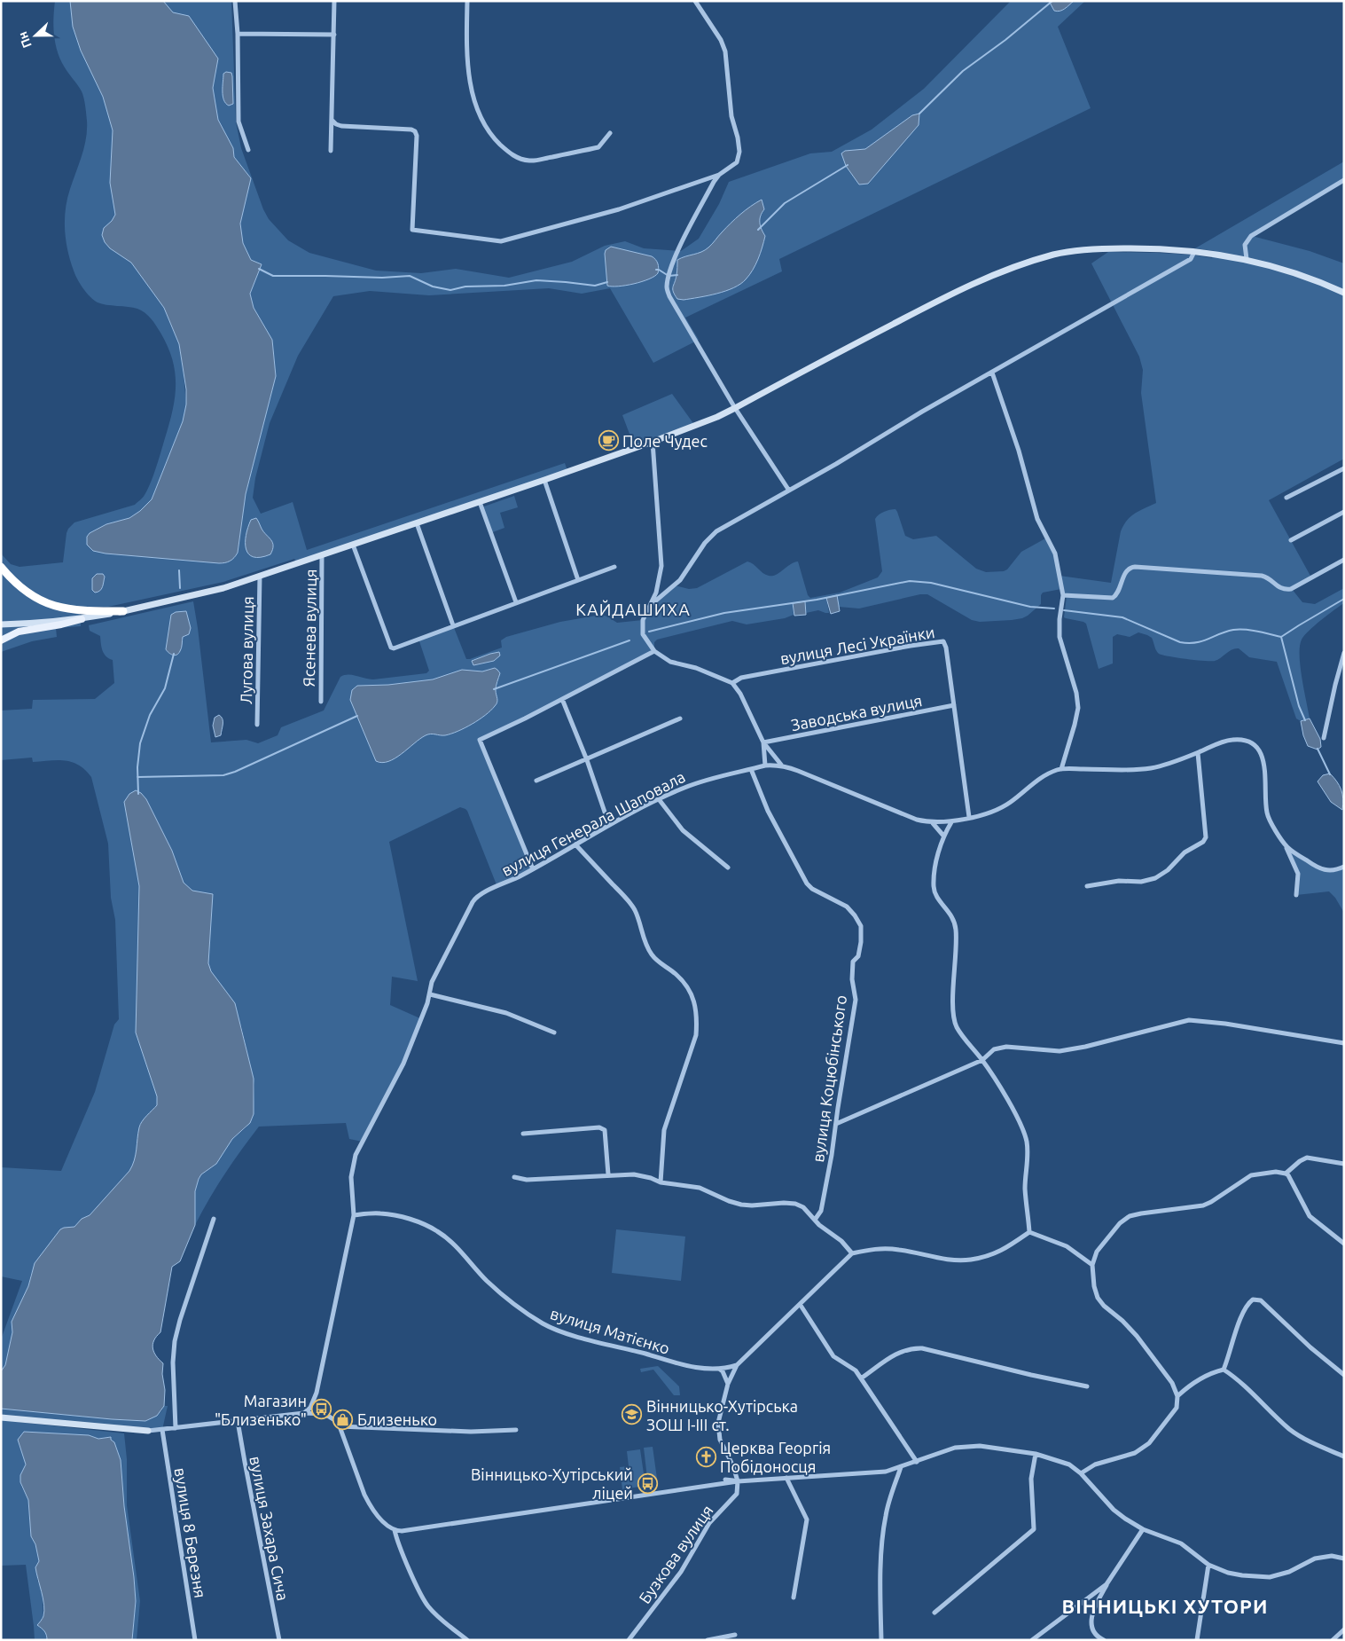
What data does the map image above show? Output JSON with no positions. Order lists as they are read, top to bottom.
{
  "streets": {
    "street": [
      "Ясенева вулиця",
      "вулиця Лесі Українки",
      "Лугова вулиця",
      "Заводська вулиця",
      "вулиця Генерала Шаповала",
      "вулиця Коцюбінського",
      "вулиця Матієнко",
      "вулиця Захара Сича",
      "вулиця 8 Березня",
      "Бузкова вулиця"
    ]
  },
  "crossings": [
    ["вулиця Лесі Українки", "Заводська вулиця"],
    ["вулиця Лесі Українки", "вулиця Генерала Шаповала"],
    ["вулиця Генерала Шаповала", "вулиця Коцюбінського"],
    ["вулиця Генерала Шаповала", "вулиця Матієнко"]
  ],
  "districts": ["КАЙДАШИХА", "ВІННИЦЬКІ ХУТОРИ"],
  "places": {
    "cafe": ["Поле Чудес"],
    "bus stop": ["Магазин \"Близенько\"", "Вінницько-Хутірський ліцей"],
    "school or university": ["Вінницько-Хутірська ЗОШ І-ІІІ ст."],
    "shop": ["Близенько"],
    "church": ["Церква Георгія Побідоносця"]
  },
  "north": "left"
}
